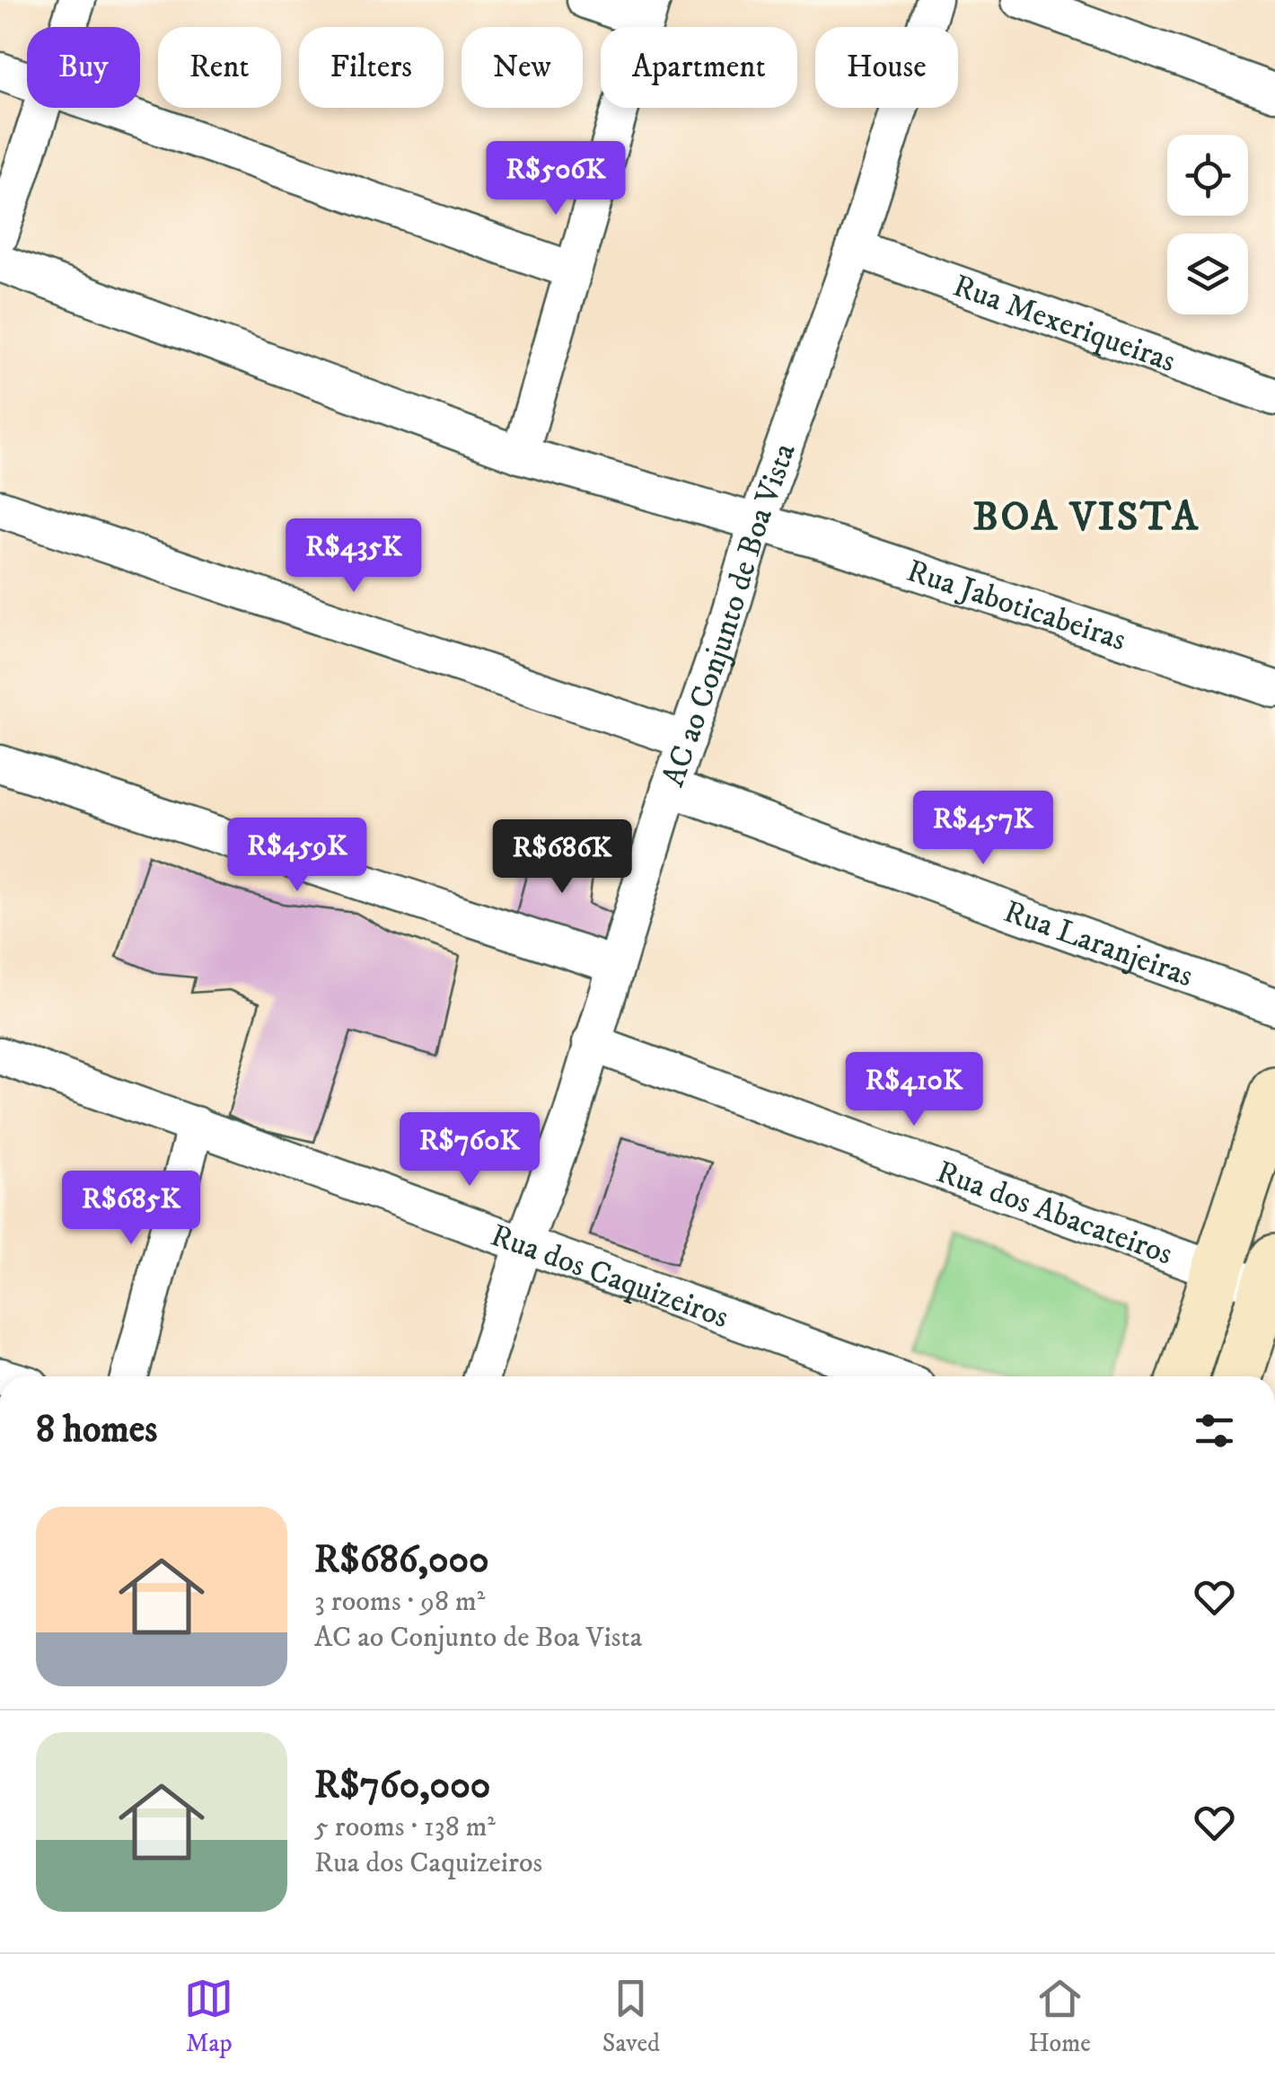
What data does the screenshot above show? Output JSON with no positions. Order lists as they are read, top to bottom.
{
  "streets": {
    "street": [
      "Rua Mexeriqueiras",
      "Rua Jaboticabeiras",
      "AC ao Conjunto de Boa Vista",
      "Rua Laranjeiras",
      "Rua dos Abacateiros",
      "Rua dos Caquizeiros"
    ]
  },
  "crossings": [
    ["Rua Mexeriqueiras", "AC ao Conjunto de Boa Vista"],
    ["Rua Jaboticabeiras", "AC ao Conjunto de Boa Vista"],
    ["AC ao Conjunto de Boa Vista", "Rua Laranjeiras"],
    ["AC ao Conjunto de Boa Vista", "Rua dos Abacateiros"],
    ["AC ao Conjunto de Boa Vista", "Rua dos Caquizeiros"]
  ],
  "districts": ["BOA VISTA"],
  "page": {
    "chip": [
      "Buy",
      "Rent",
      "Filters",
      "New",
      "Apartment",
      "House"
    ],
    "price": [
      "R$506K",
      "R$435K",
      "R$457K",
      "R$459K",
      "R$686K",
      "R$410K",
      "R$760K",
      "R$685K"
    ],
    "heading": "8 homes",
    "list": [
      {
        "name": "R$686,000",
        "note": "3 rooms · 98 m² · AC ao Conjunto de Boa Vista"
      },
      {
        "name": "R$760,000",
        "note": "5 rooms · 138 m² · Rua dos Caquizeiros"
      }
    ],
    "tabs": ["Map", "Saved", "Home"]
  }
}
